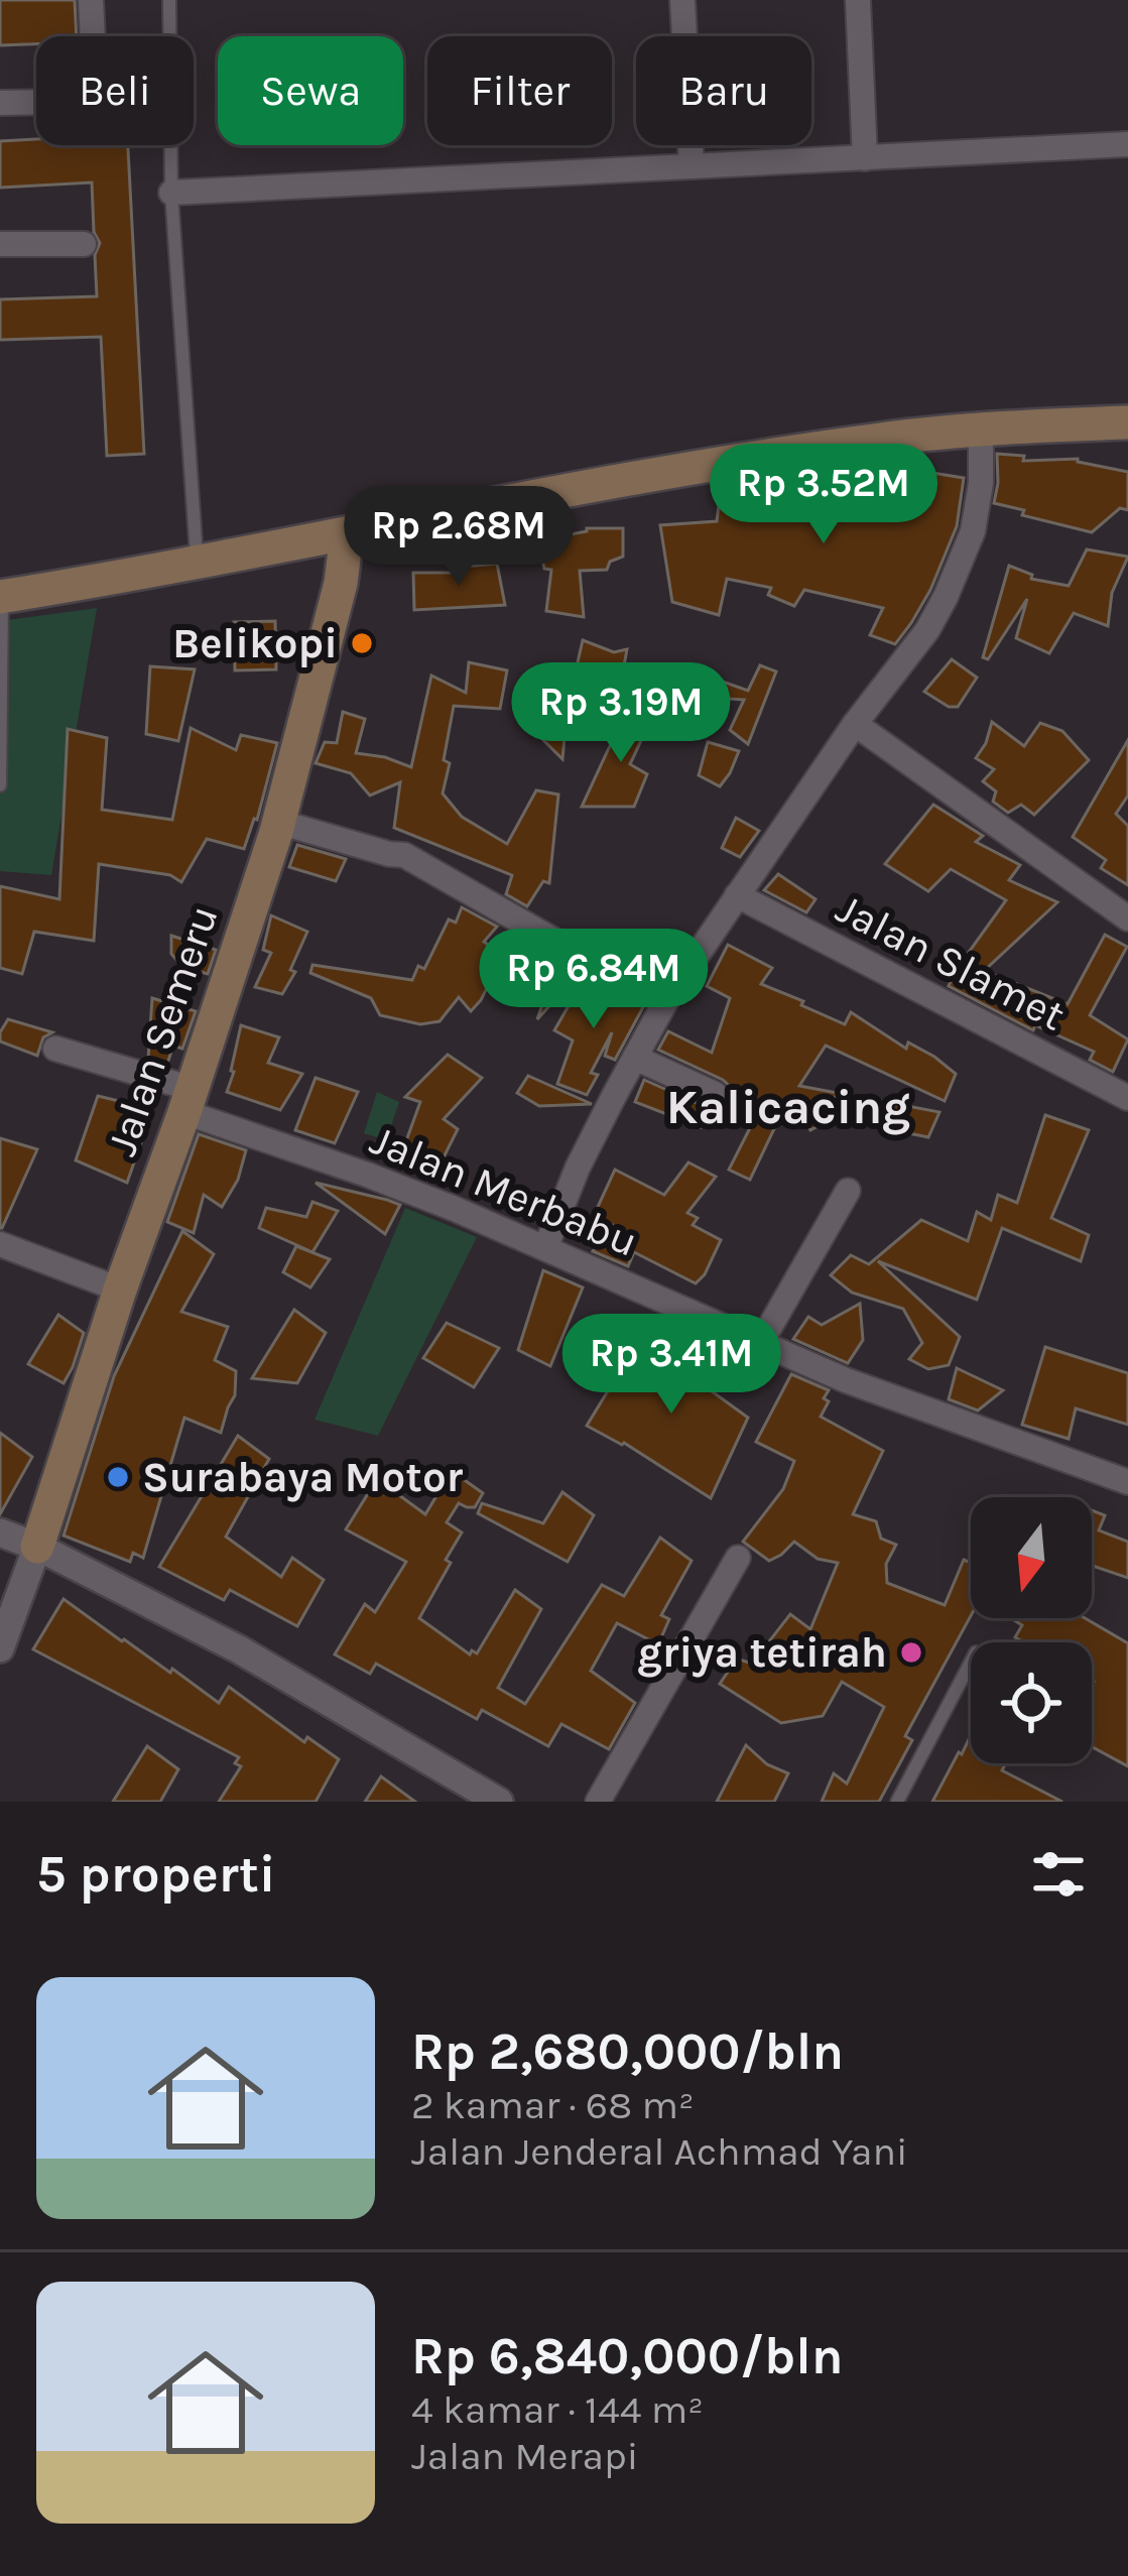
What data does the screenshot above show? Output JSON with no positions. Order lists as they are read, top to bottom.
{
  "streets": {
    "main road": ["Jalan Semeru"],
    "street": ["Jalan Slamet", "Jalan Merbabu"]
  },
  "crossings": [
    ["Jalan Semeru", "Jalan Merbabu"]
  ],
  "districts": ["Kalicacing"],
  "places": ["Belikopi", "Surabaya Motor", "griya tetirah"],
  "north": "bottom",
  "page": {
    "chip": [
      "Beli",
      "Sewa",
      "Filter",
      "Baru"
    ],
    "price": [
      "Rp 3.52M",
      "Rp 2.68M",
      "Rp 3.19M",
      "Rp 6.84M",
      "Rp 3.41M"
    ],
    "heading": "5 properti",
    "list": [
      {
        "name": "Rp 2,680,000/bln",
        "note": "2 kamar · 68 m² · Jalan Jenderal Achmad Yani"
      },
      {
        "name": "Rp 6,840,000/bln",
        "note": "4 kamar · 144 m² · Jalan Merapi"
      }
    ]
  }
}
